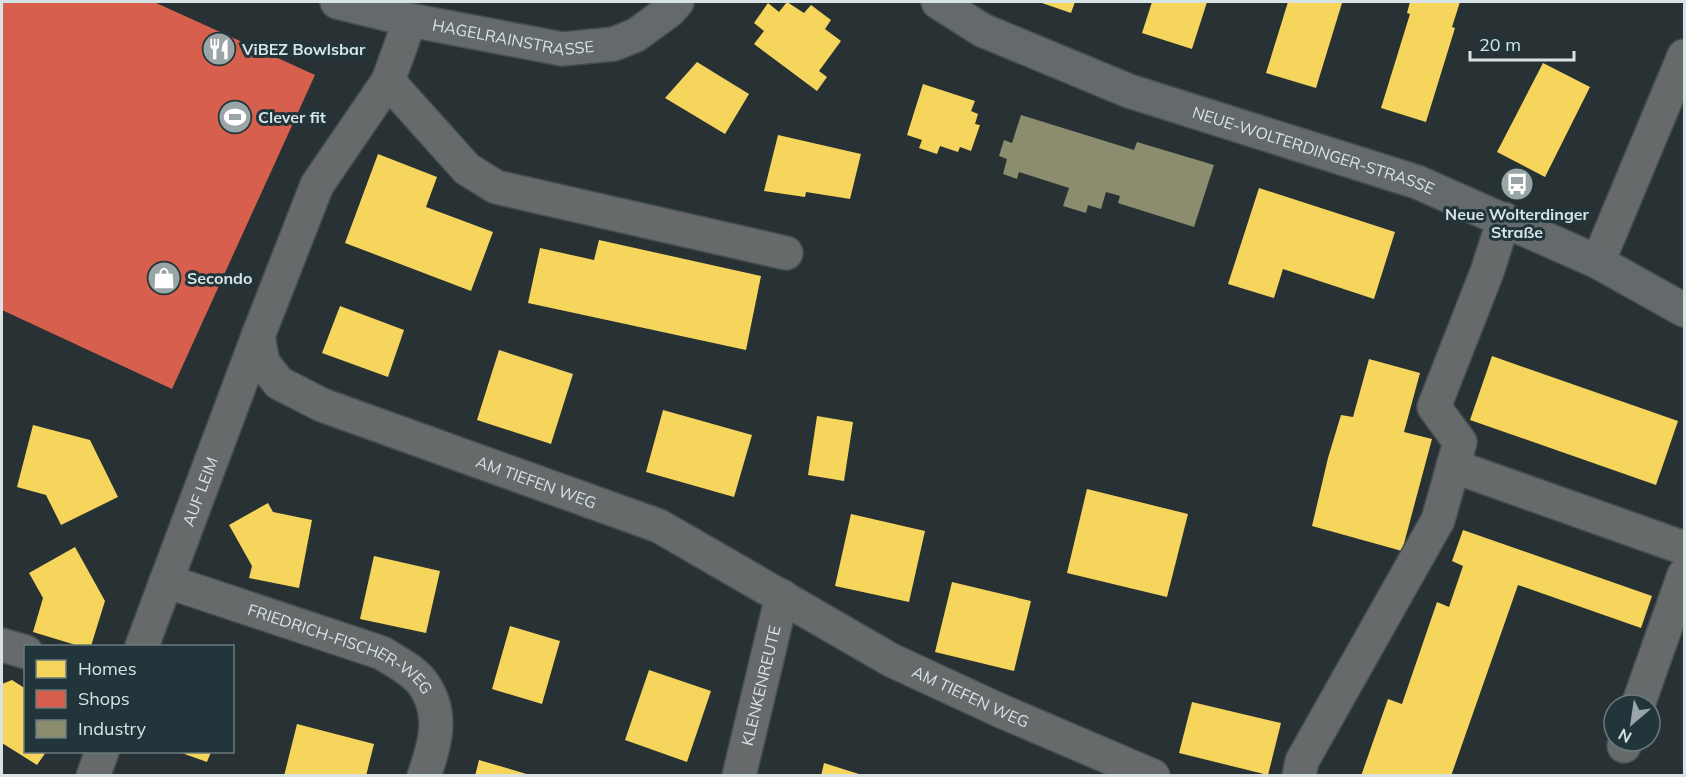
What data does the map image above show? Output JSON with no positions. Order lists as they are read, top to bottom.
{
  "streets": {
    "main road": ["HAGELRAINSTRASSE", "NEUE-WOLTERDINGER-STRASSE"],
    "street": [
      "AM TIEFEN WEG",
      "AUF LEIM",
      "FRIEDRICH-FISCHER-WEG",
      "KLENKENREUTE"
    ]
  },
  "crossings": [
    ["AM TIEFEN WEG", "AUF LEIM"],
    ["AM TIEFEN WEG", "KLENKENREUTE"],
    ["AUF LEIM", "FRIEDRICH-FISCHER-WEG"]
  ],
  "places": {
    "restaurant": ["ViBEZ Bowlsbar"],
    "sports": ["Clever fit"],
    "bus stop": ["Neue Wolterdinger Straße"],
    "shop": ["Secondo"]
  },
  "legend": ["Homes", "Shops", "Industry"],
  "scale_bar": "20 m",
  "north": "bottom left"
}
